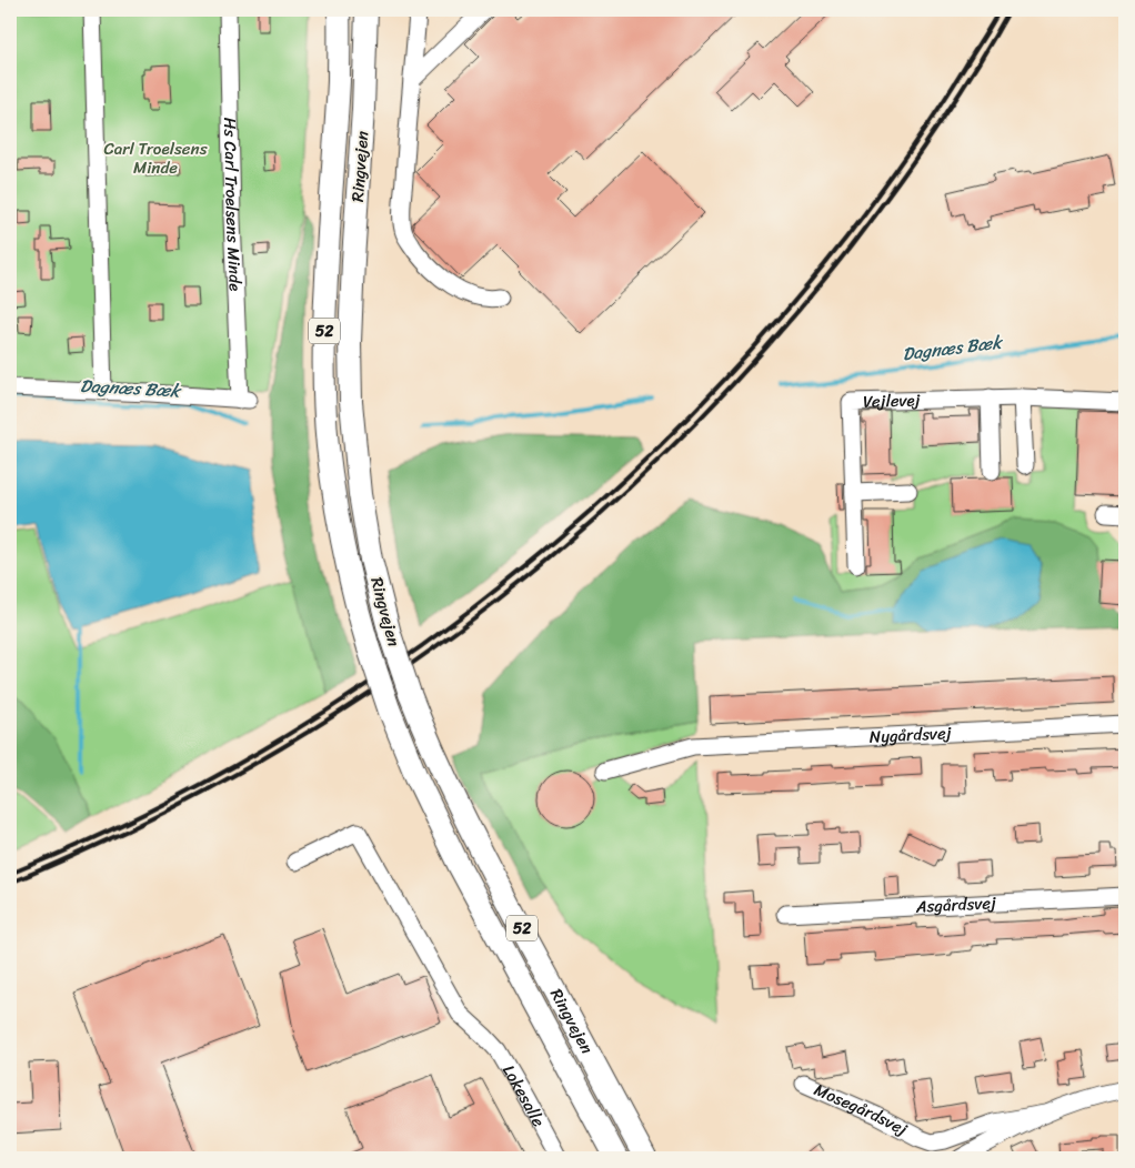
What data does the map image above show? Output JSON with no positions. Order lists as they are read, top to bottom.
{
  "streets": {
    "main road": ["Ringvejen", "52"],
    "street": [
      "Hs Carl Troelsens Minde",
      "Vejlevej",
      "Nygårdsvej",
      "Asgårdsvej",
      "Lokesalle",
      "Mosegårdsvej"
    ]
  },
  "water": ["Dagnæs Bæk"],
  "parks": ["Carl Troelsens Minde"]
}
